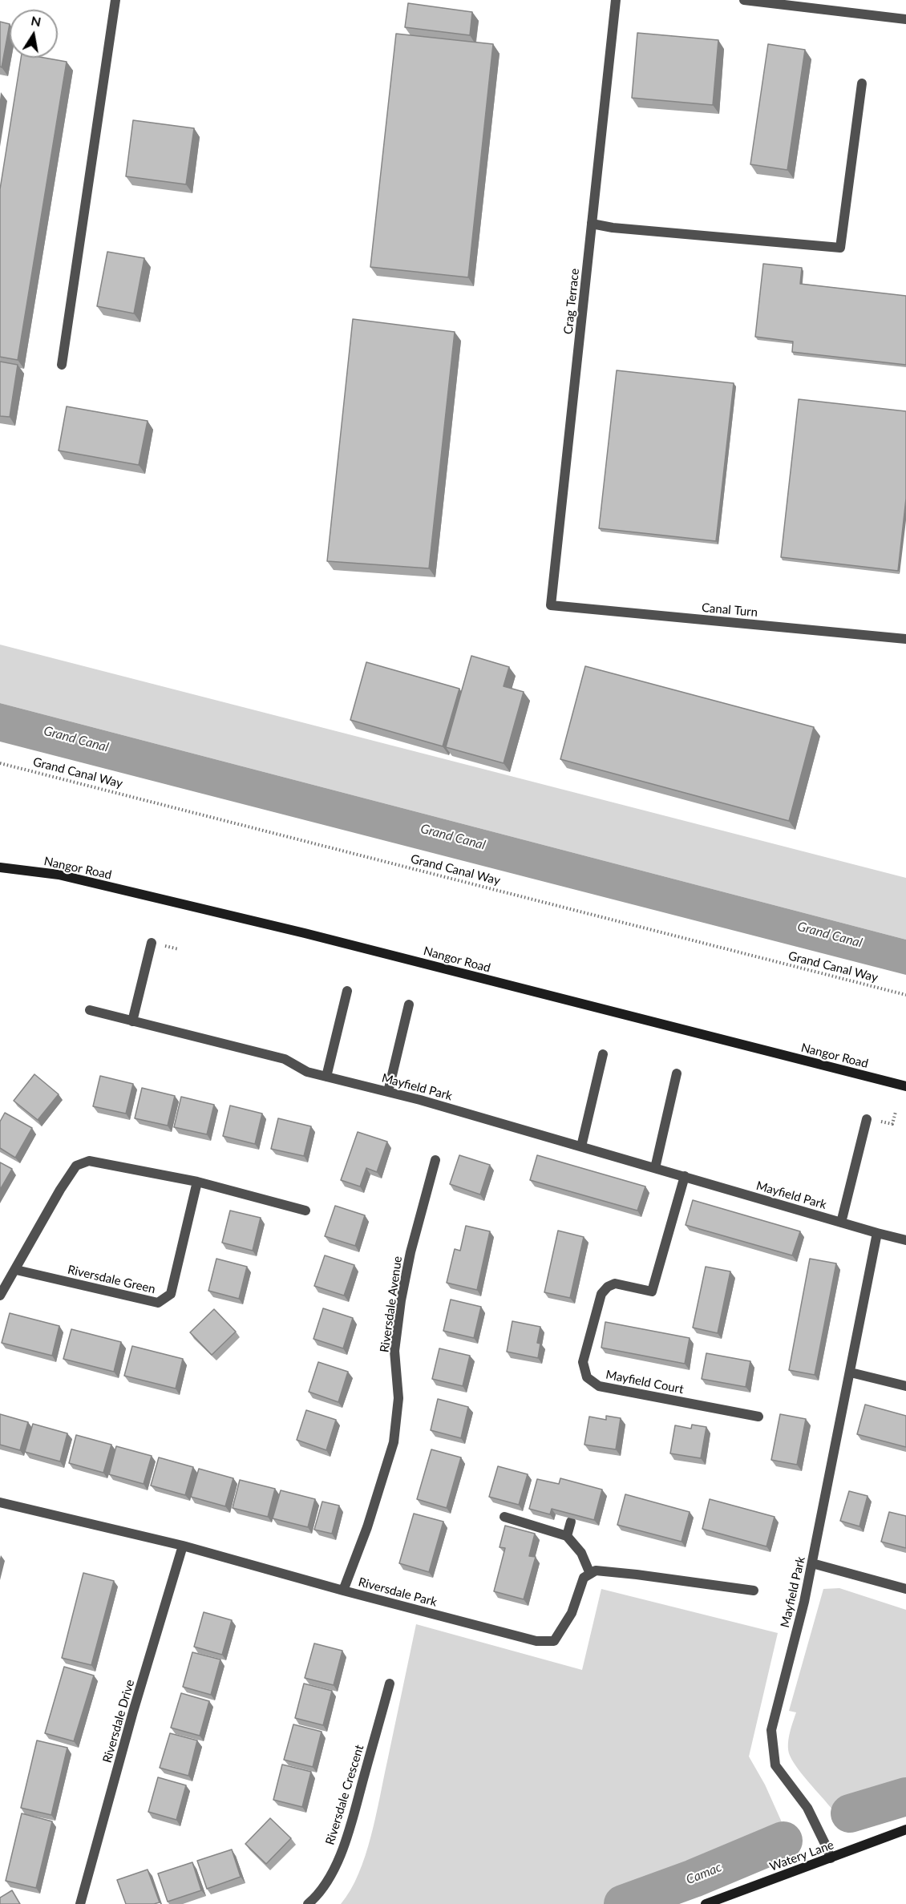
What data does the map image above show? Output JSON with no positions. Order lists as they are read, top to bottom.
{
  "streets": {
    "main road": ["Nangor Road", "Watery Lane"],
    "street": [
      "Crag Terrace",
      "Canal Turn",
      "Mayfield Park",
      "Riversdale Green",
      "Riversdale Avenue",
      "Mayfield Court",
      "Riversdale Park",
      "Riversdale Drive",
      "Riversdale Crescent"
    ],
    "path": ["Grand Canal Way"]
  },
  "crossings": [
    ["Crag Terrace", "Canal Turn"],
    ["Mayfield Park", "Mayfield Court"],
    ["Mayfield Park", "Watery Lane"],
    ["Riversdale Avenue", "Riversdale Park"],
    ["Riversdale Park", "Riversdale Drive"]
  ],
  "water": ["Grand Canal", "Camac"],
  "north": "top"
}
